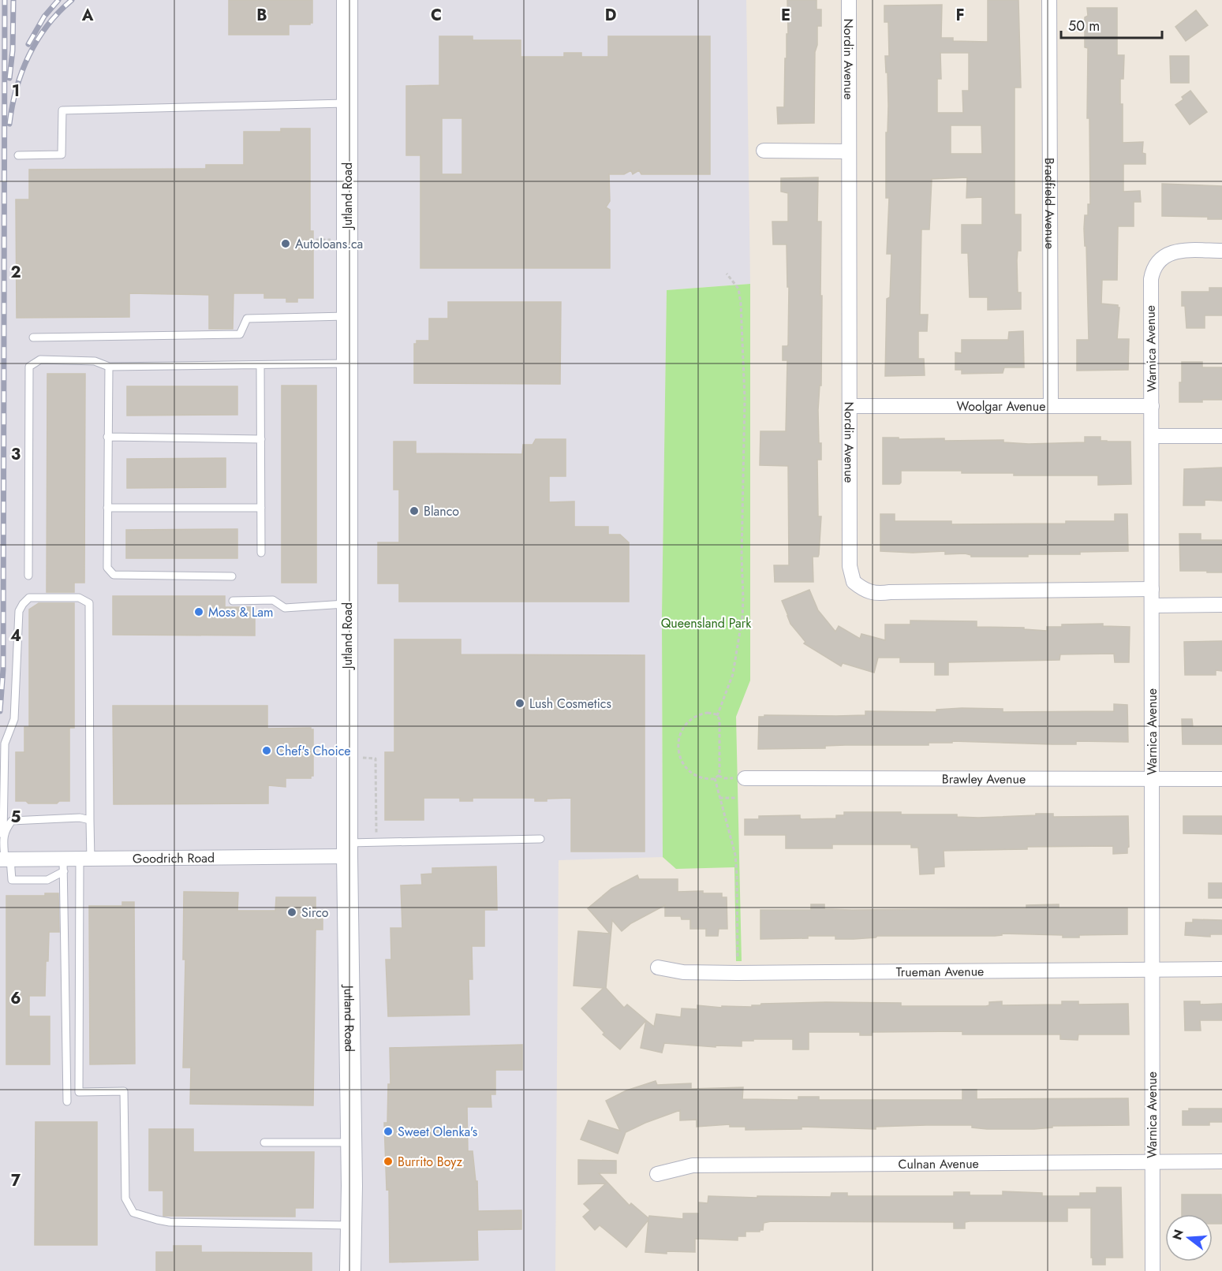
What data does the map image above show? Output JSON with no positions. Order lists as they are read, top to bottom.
{
  "streets": {
    "street": [
      "Nordin Avenue",
      "Jutland Road",
      "Bradfield Avenue",
      "Warnica Avenue",
      "Woolgar Avenue",
      "Brawley Avenue",
      "Goodrich Road",
      "Trueman Avenue",
      "Culnan Avenue"
    ]
  },
  "crossings": [
    ["Nordin Avenue", "Warnica Avenue"],
    ["Nordin Avenue", "Woolgar Avenue"],
    ["Jutland Road", "Goodrich Road"],
    ["Bradfield Avenue", "Woolgar Avenue"],
    ["Warnica Avenue", "Woolgar Avenue"],
    ["Warnica Avenue", "Brawley Avenue"],
    ["Warnica Avenue", "Trueman Avenue"],
    ["Warnica Avenue", "Culnan Avenue"]
  ],
  "parks": ["Queensland Park"],
  "places": [
    "Autoloans.ca",
    "Blanco",
    "Moss & Lam",
    "Lush Cosmetics",
    "Chef's Choice",
    "Sirco",
    "Sweet Olenka's",
    "Burrito Boyz"
  ],
  "scale_bar": "50 m",
  "north": "left",
  "grid": {
    "columns": [
      "A",
      "B",
      "C",
      "D",
      "E",
      "F"
    ],
    "rows": [
      "1",
      "2",
      "3",
      "4",
      "5",
      "6",
      "7"
    ]
  }
}
